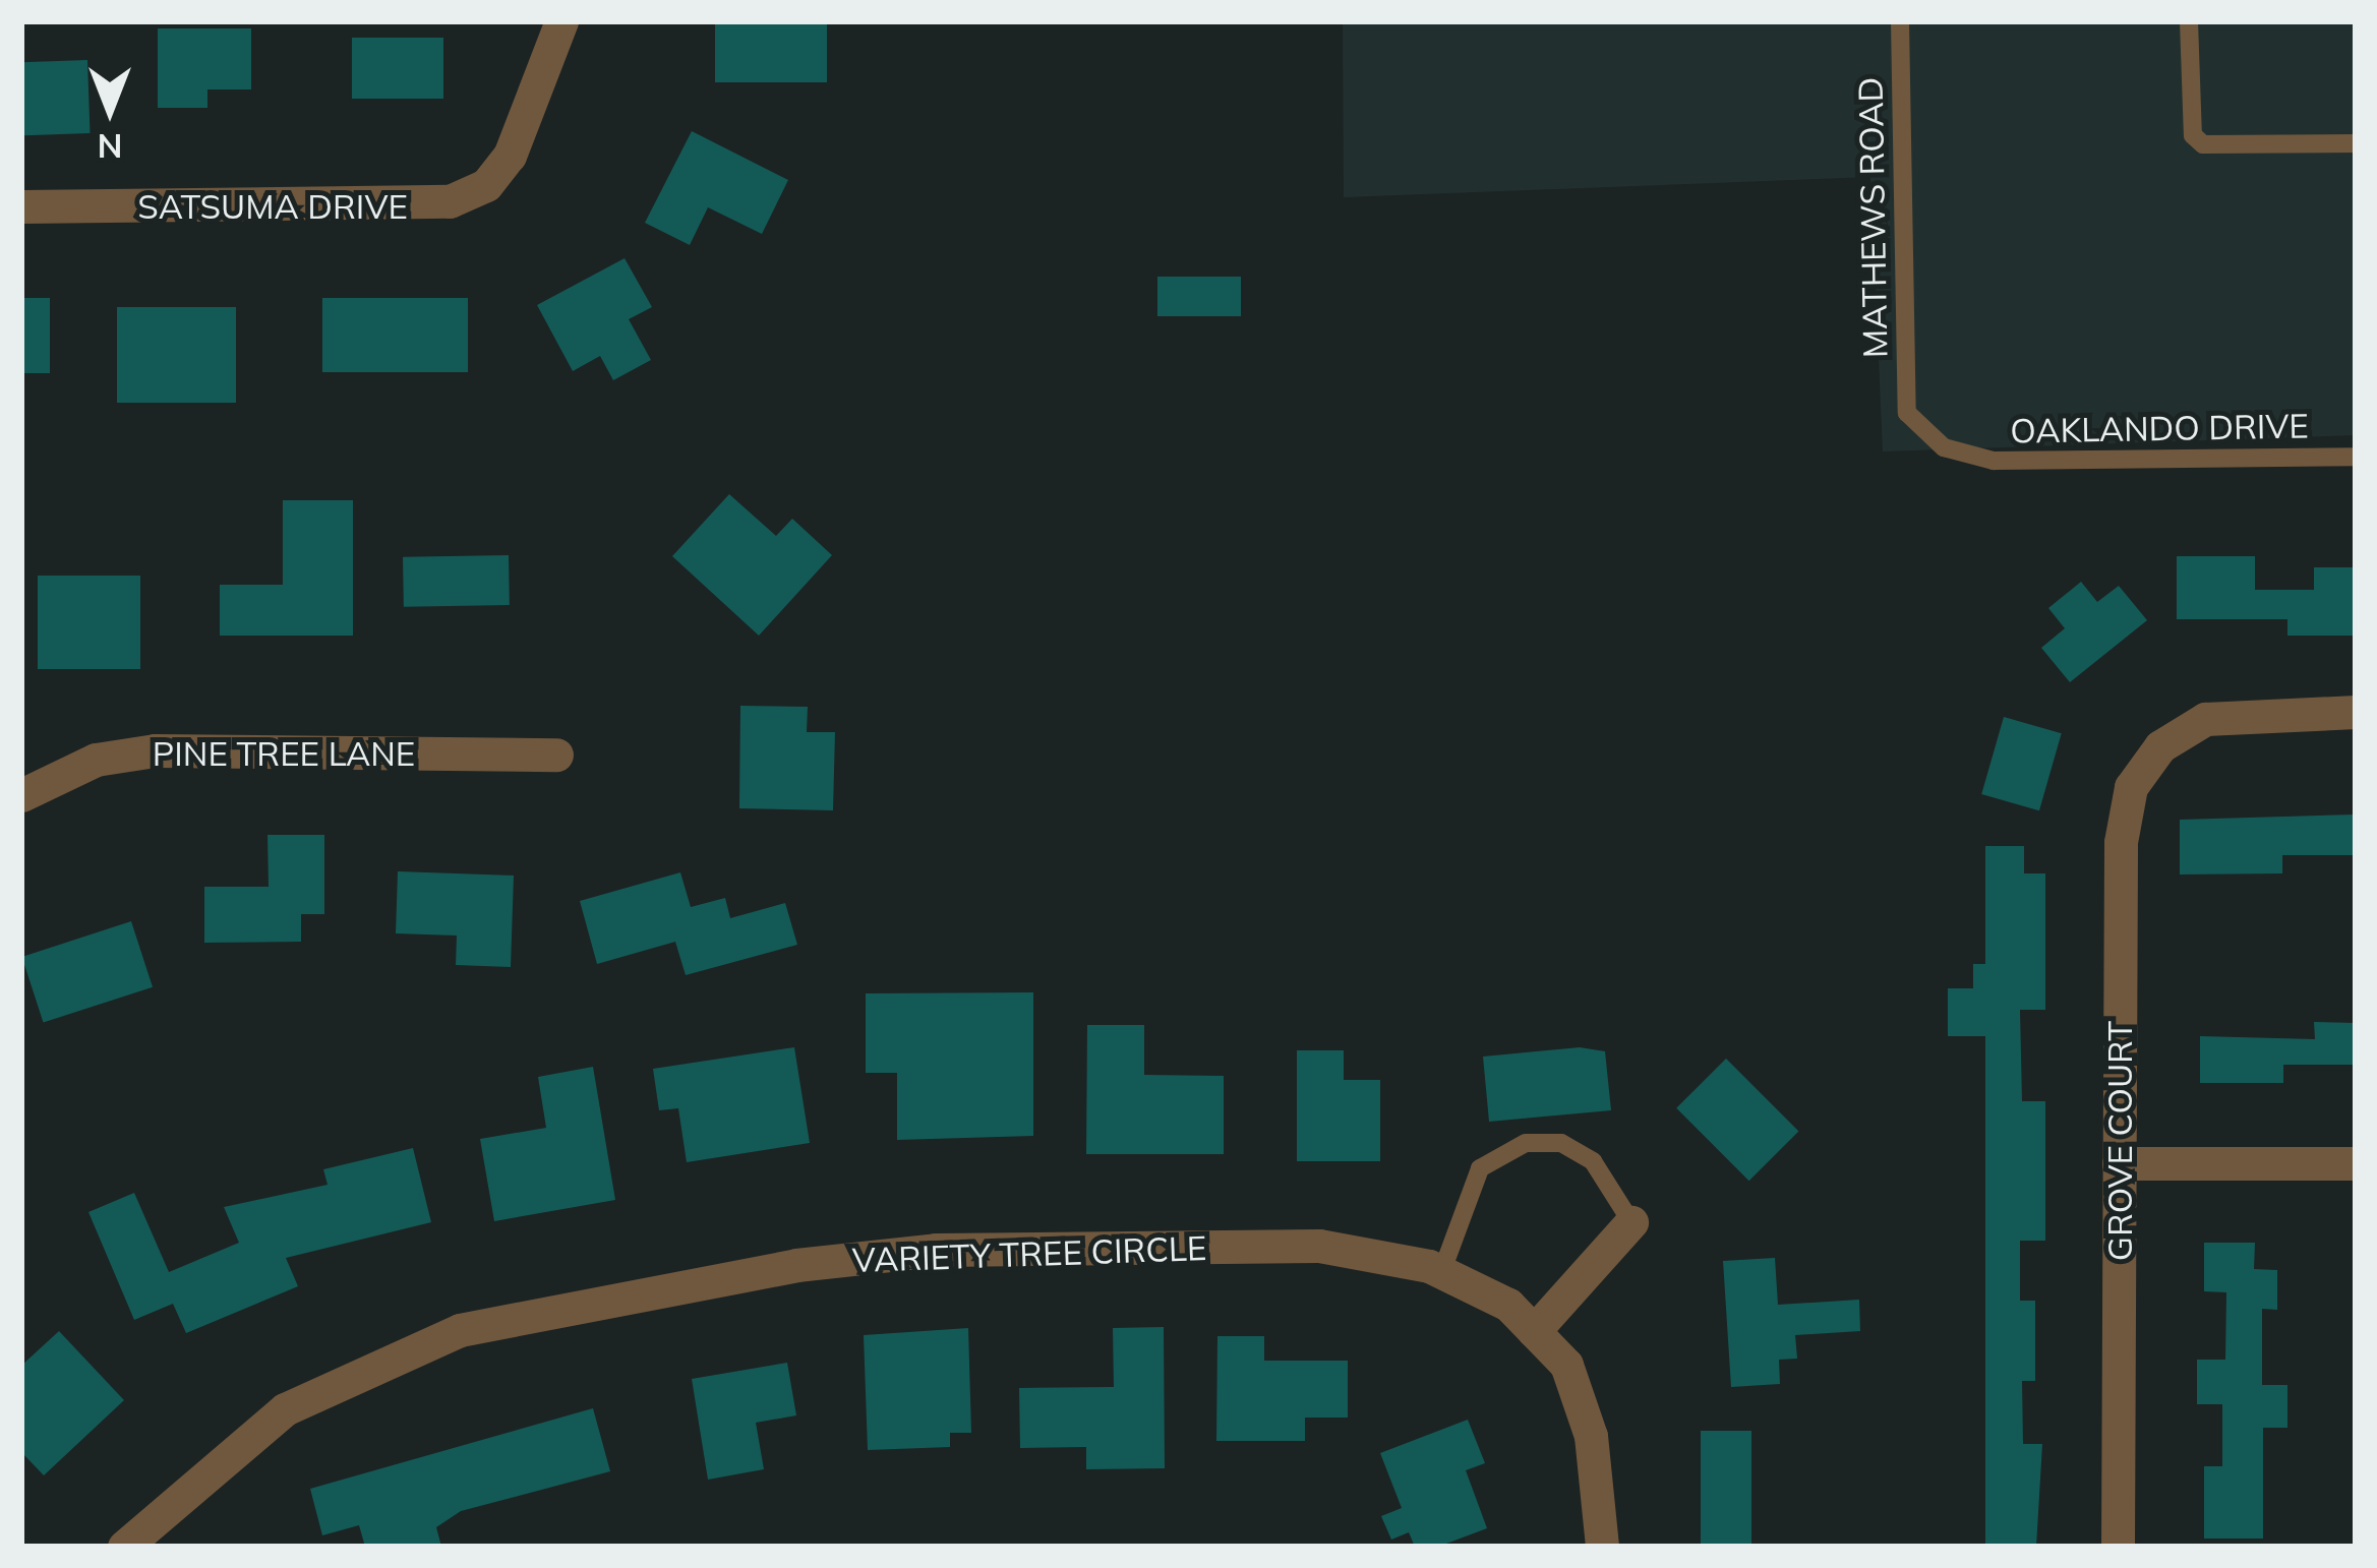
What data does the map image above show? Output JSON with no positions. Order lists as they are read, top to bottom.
{
  "streets": {
    "street": [
      "SATSUMA DRIVE",
      "PINE TREE LANE",
      "GROVE COURT",
      "VARIETY TREE CIRCLE"
    ],
    "lane": ["MATHEWS ROAD", "OAKLANDO DRIVE"]
  },
  "crossings": [
    ["MATHEWS ROAD", "OAKLANDO DRIVE"]
  ],
  "north": "bottom"
}
